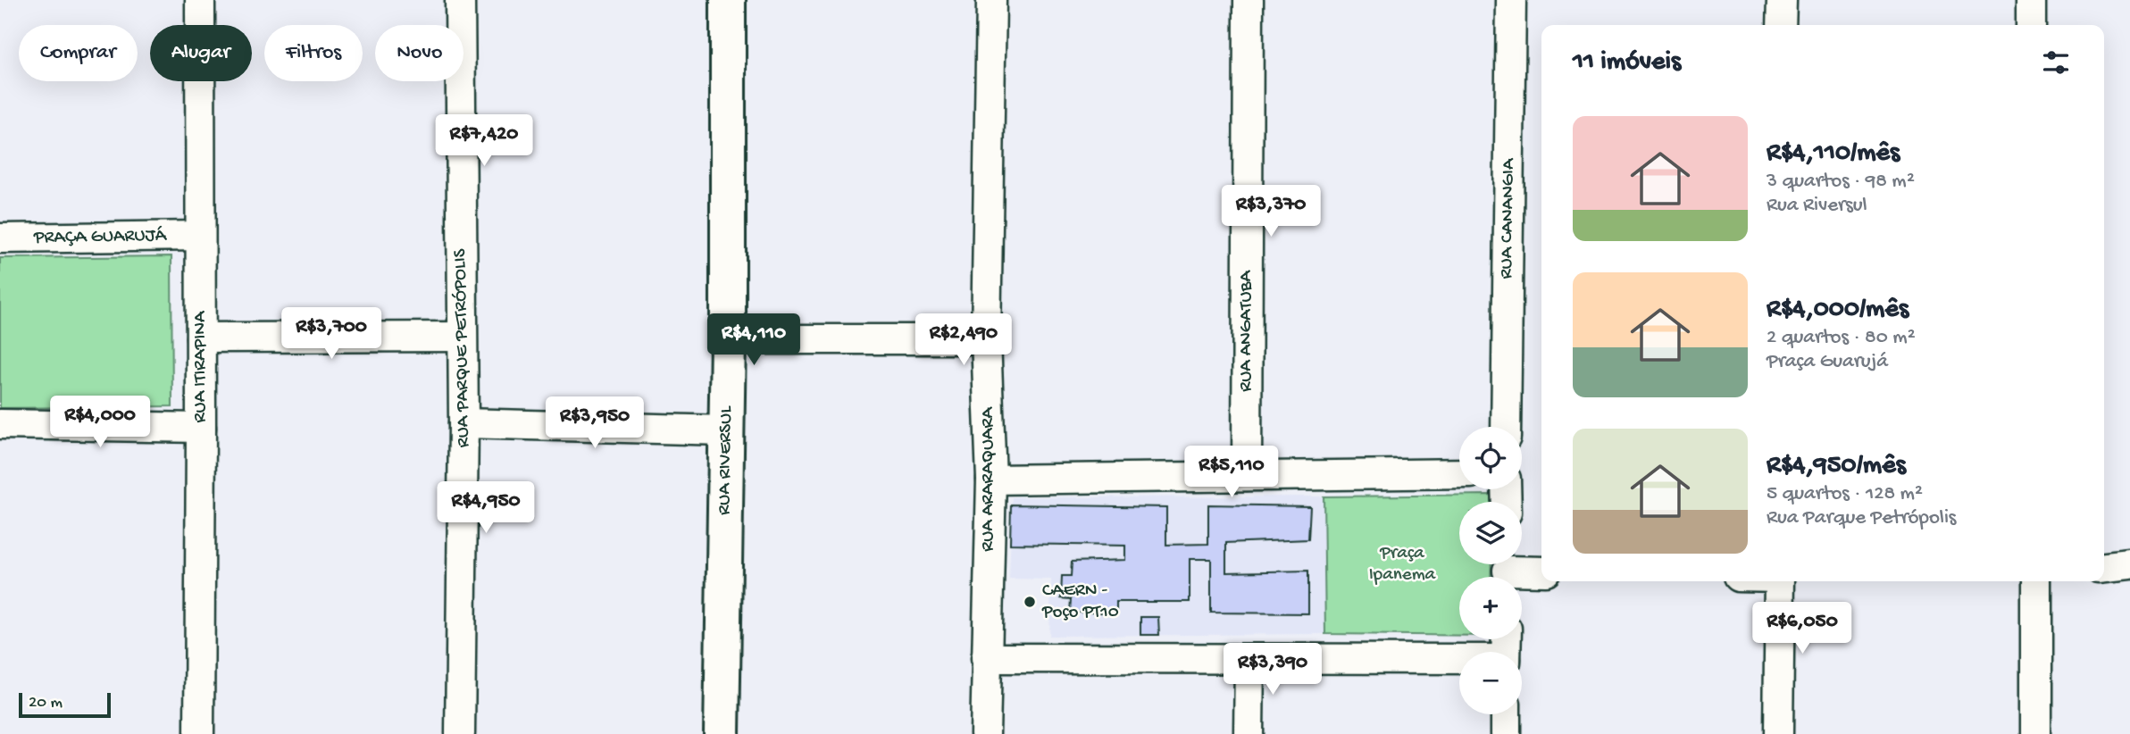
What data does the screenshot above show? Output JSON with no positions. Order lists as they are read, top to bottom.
{
  "streets": {
    "street": [
      "RUA CANANGIA",
      "PRAÇA GUARUJÁ",
      "RUA ANGATUBA",
      "RUA PARQUE PETRÓPOLIS",
      "RUA ITIRAPINA",
      "RUA RIVERSUL",
      "RUA ARARAQUARA"
    ]
  },
  "crossings": [
    ["PRAÇA GUARUJÁ", "RUA ITIRAPINA"]
  ],
  "parks": ["Praça Ipanema"],
  "places": ["CAERN - Poço PT10"],
  "scale_bar": "20 m",
  "page": {
    "chip": [
      "Comprar",
      "Alugar",
      "Filtros",
      "Novo"
    ],
    "heading": "11 imóveis",
    "list": [
      {
        "name": "R$4,110/mês",
        "note": "3 quartos · 98 m² · Rua Riversul"
      },
      {
        "name": "R$4,000/mês",
        "note": "2 quartos · 80 m² · Praça Guarujá"
      },
      {
        "name": "R$4,950/mês",
        "note": "5 quartos · 128 m² · Rua Parque Petrópolis"
      }
    ],
    "price": [
      "R$7,420",
      "R$3,370",
      "R$3,700",
      "R$4,110",
      "R$2,490",
      "R$4,000",
      "R$3,950",
      "R$5,110",
      "R$4,950",
      "R$6,050",
      "R$3,390"
    ],
    "map_buttons": ["+", "−"],
    "scale": "20 m"
  }
}
